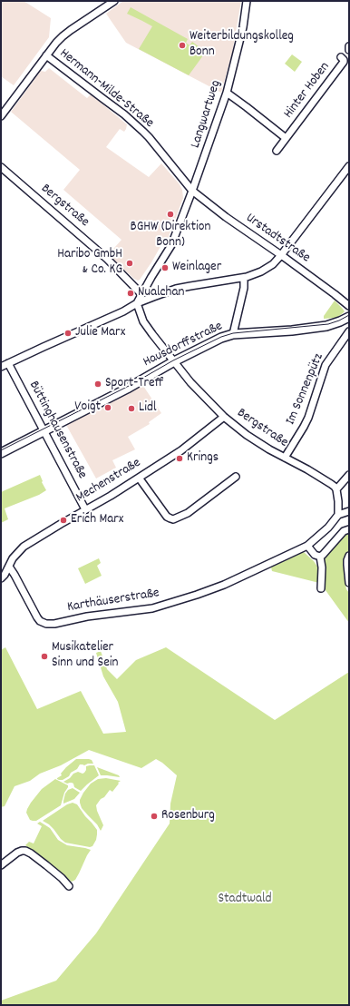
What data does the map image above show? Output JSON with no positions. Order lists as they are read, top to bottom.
{
  "streets": {
    "main road": ["Hausdorffstraße"],
    "street": [
      "Hermann-Milde-Straße",
      "Hinter Hoben",
      "Langwartweg",
      "Bergstraße",
      "Urstadtstraße",
      "Im Sonnenpütz",
      "Büttinghausenstraße",
      "Mechenstraße",
      "Karthäuserstraße"
    ]
  },
  "crossings": [
    ["Hermann-Milde-Straße", "Langwartweg"],
    ["Hermann-Milde-Straße", "Urstadtstraße"],
    ["Hinter Hoben", "Langwartweg"],
    ["Langwartweg", "Bergstraße"],
    ["Langwartweg", "Urstadtstraße"],
    ["Bergstraße", "Hausdorffstraße"],
    ["Bergstraße", "Im Sonnenpütz"],
    ["Bergstraße", "Mechenstraße"],
    ["Hausdorffstraße", "Büttinghausenstraße"],
    ["Büttinghausenstraße", "Mechenstraße"],
    ["Mechenstraße", "Karthäuserstraße"]
  ],
  "parks": ["Stadtwald"],
  "places": [
    "Weiterbildungskolleg Bonn",
    "BGHW (Direktion Bonn)",
    "Haribo GmbH & Co. KG",
    "Weinlager",
    "Nualchan",
    "Julie Marx",
    "Sport-Treff",
    "Voigt",
    "Lidl",
    "Krings",
    "Erich Marx",
    "Musikatelier Sinn und Sein",
    "Rosenburg"
  ]
}
